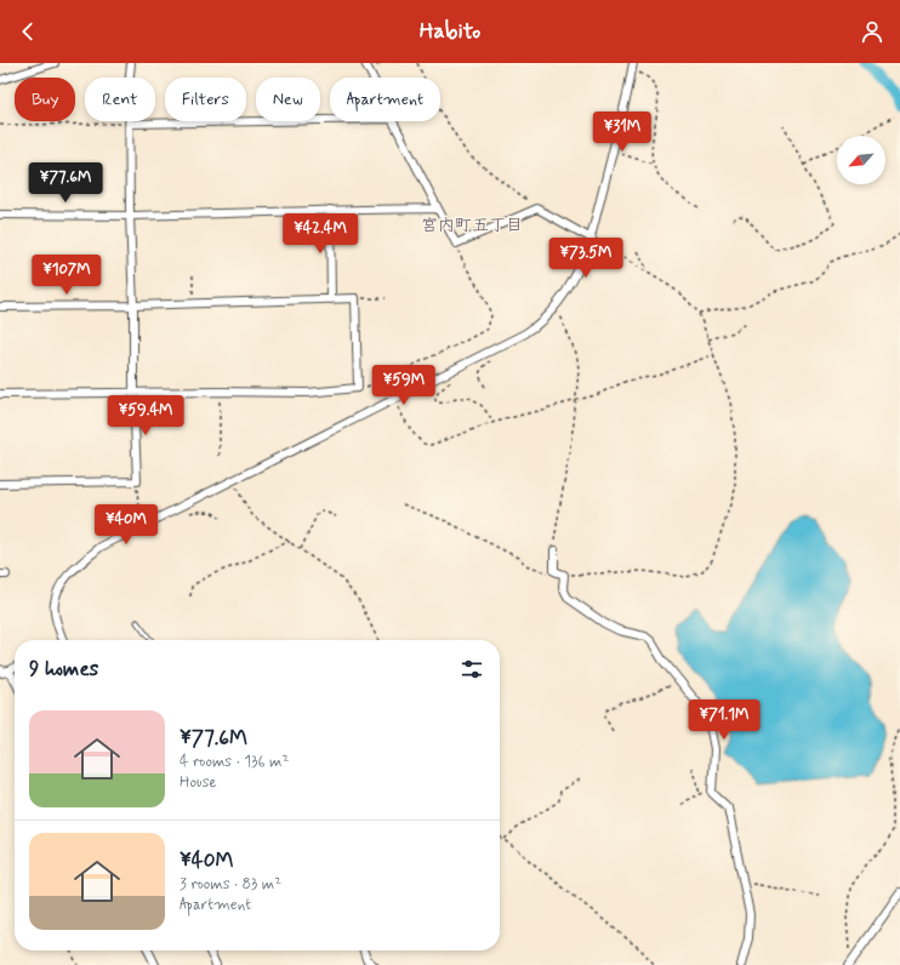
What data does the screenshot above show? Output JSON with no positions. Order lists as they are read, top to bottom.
{
  "districts": ["宮内町五丁目"],
  "north": "bottom left",
  "page": {
    "header": "Habito",
    "chip": [
      "Buy",
      "Rent",
      "Filters",
      "New",
      "Apartment"
    ],
    "price": [
      "¥31M",
      "¥77.6M",
      "¥42.4M",
      "¥73.5M",
      "¥107M",
      "¥59M",
      "¥59.4M",
      "¥40M",
      "¥71.1M"
    ],
    "heading": "9 homes",
    "list": [
      {
        "name": "¥77.6M",
        "note": "4 rooms · 136 m² · House"
      },
      {
        "name": "¥40M",
        "note": "3 rooms · 83 m² · Apartment"
      }
    ]
  }
}
